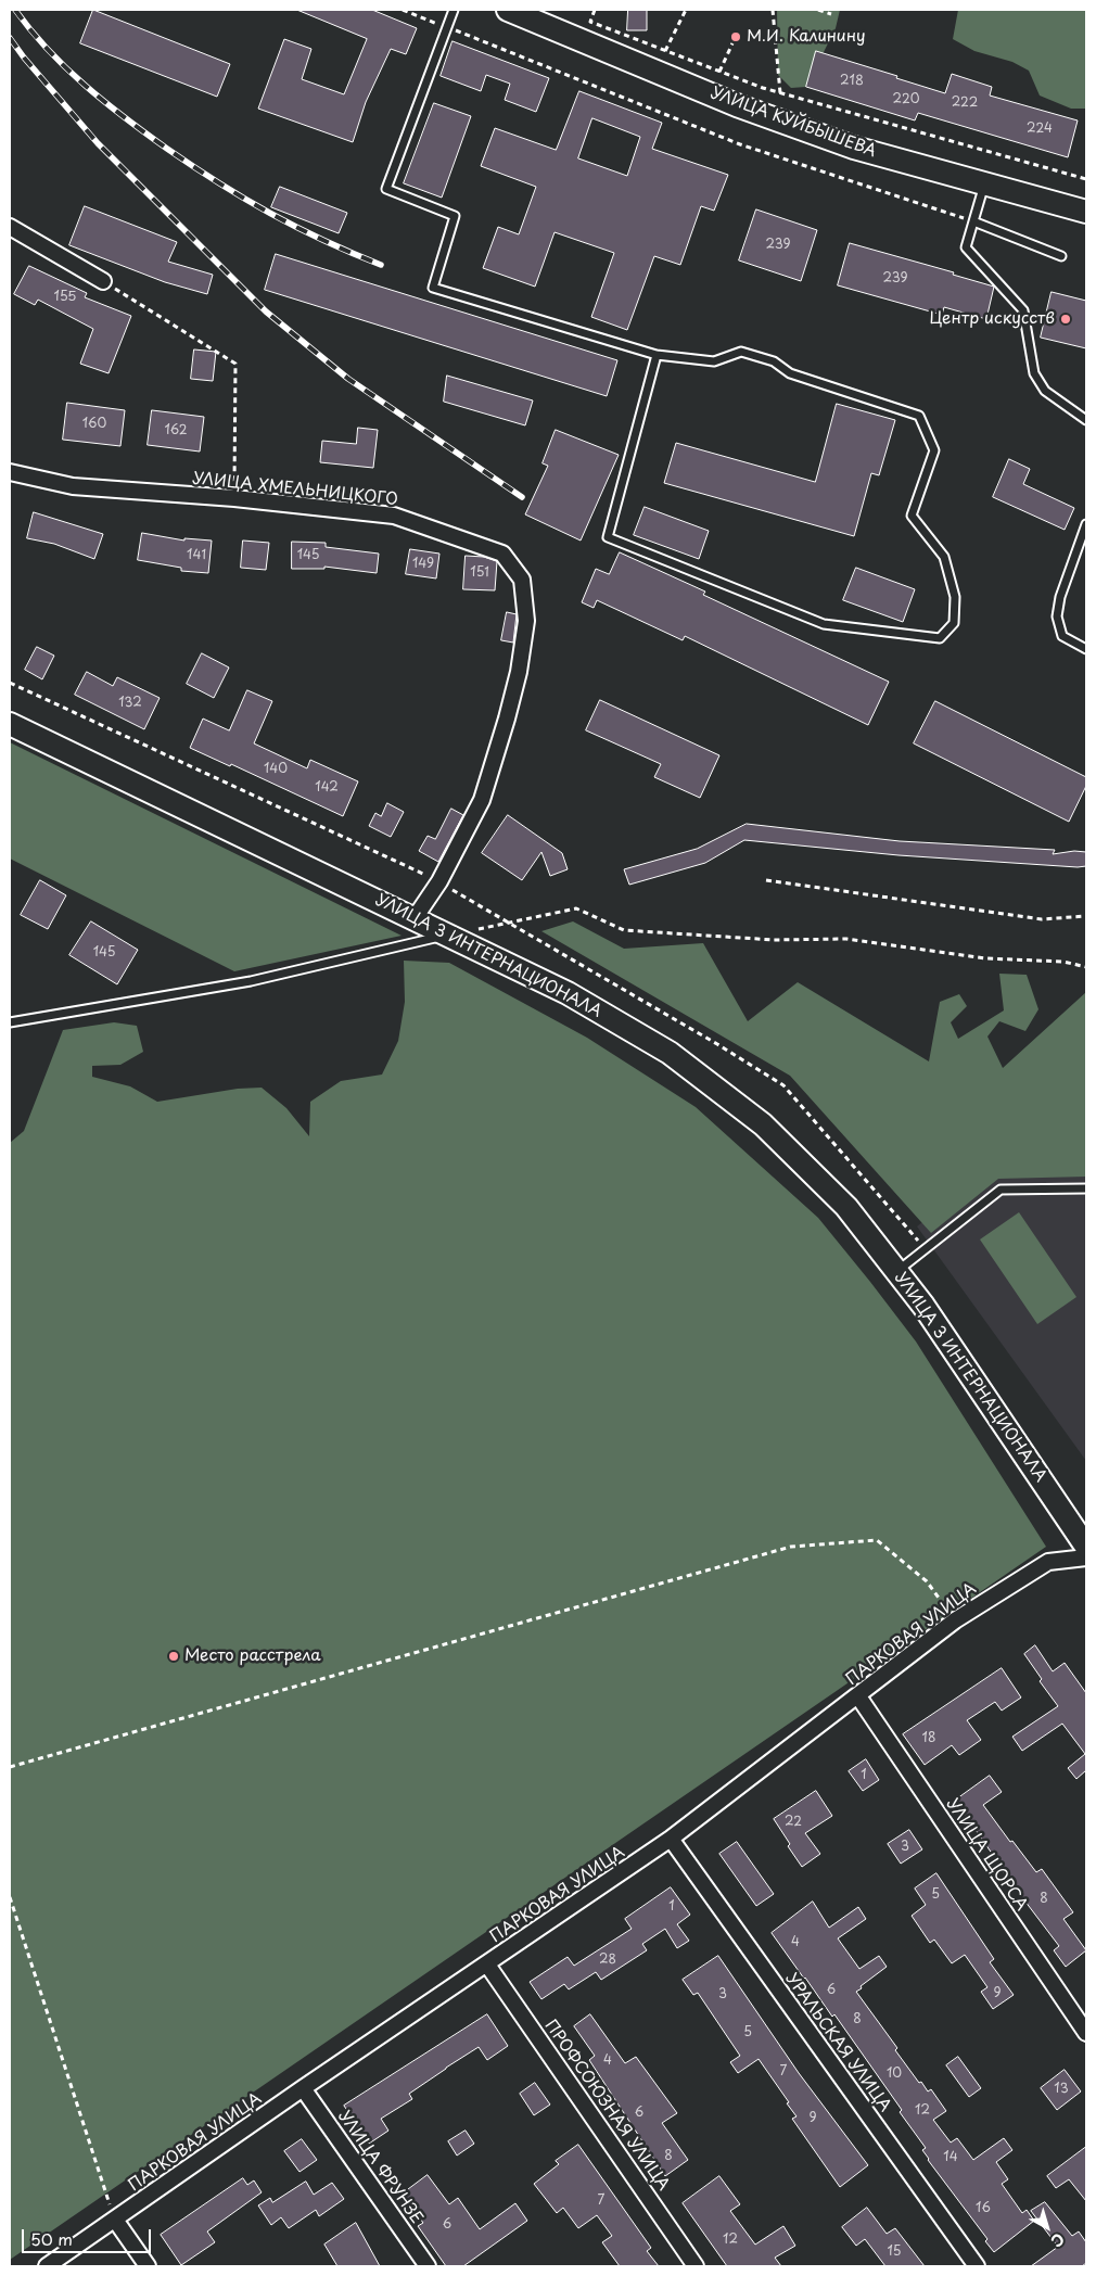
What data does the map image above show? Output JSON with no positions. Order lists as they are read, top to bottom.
{
  "streets": {
    "main road": ["УЛИЦА КУЙБЫШЕВА", "УЛИЦА 3 ИНТЕРНАЦИОНАЛА"],
    "street": [
      "УЛИЦА ХМЕЛЬНИЦКОГО",
      "ПАРКОВАЯ УЛИЦА",
      "УЛИЦА ЩОРСА",
      "УРАЛЬСКАЯ УЛИЦА",
      "ПРОФСОЮЗНАЯ УЛИЦА",
      "УЛИЦА ФРУНЗЕ"
    ]
  },
  "crossings": [
    ["УЛИЦА ХМЕЛЬНИЦКОГО", "УЛИЦА 3 ИНТЕРНАЦИОНАЛА"],
    ["ПАРКОВАЯ УЛИЦА", "УЛИЦА ЩОРСА"],
    ["ПАРКОВАЯ УЛИЦА", "УРАЛЬСКАЯ УЛИЦА"],
    ["ПАРКОВАЯ УЛИЦА", "ПРОФСОЮЗНАЯ УЛИЦА"],
    ["ПАРКОВАЯ УЛИЦА", "УЛИЦА ФРУНЗЕ"]
  ],
  "places": ["М.И. Калинину", "Центр искусств", "Место расстрела"],
  "house_numbers": [
    "218",
    "220",
    "222",
    "224",
    "239",
    "239",
    "155",
    "160",
    "162",
    "141",
    "145",
    "149",
    "151",
    "132",
    "140",
    "142",
    "145",
    "18",
    "1",
    "22",
    "3",
    "5",
    "8",
    "1",
    "4",
    "28",
    "6",
    "9",
    "3",
    "8",
    "5",
    "4",
    "7",
    "10",
    "13",
    "12",
    "6",
    "9",
    "8",
    "14",
    "7",
    "16",
    "6",
    "12",
    "15"
  ],
  "scale_bar": "50 m",
  "north": "bottom right"
}
